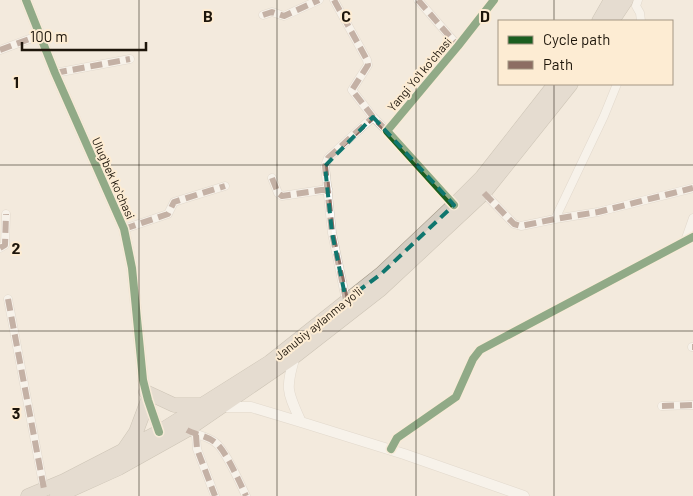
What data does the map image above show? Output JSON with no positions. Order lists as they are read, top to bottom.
{
  "streets": {
    "highway": ["Janubiy aylanma yoʻli"],
    "street": ["Yangi Yoʻl koʻchasi", "Ulugʻbek koʻchasi"]
  },
  "crossings": [
    ["Yangi Yoʻl koʻchasi", "Janubiy aylanma yoʻli"],
    ["Ulugʻbek koʻchasi", "Janubiy aylanma yoʻli"]
  ],
  "legend": ["Cycle path", "Path"],
  "scale_bar": "100 m",
  "grid": {
    "columns": ["B", "C", "D"],
    "rows": ["1", "2", "3"]
  }
}
